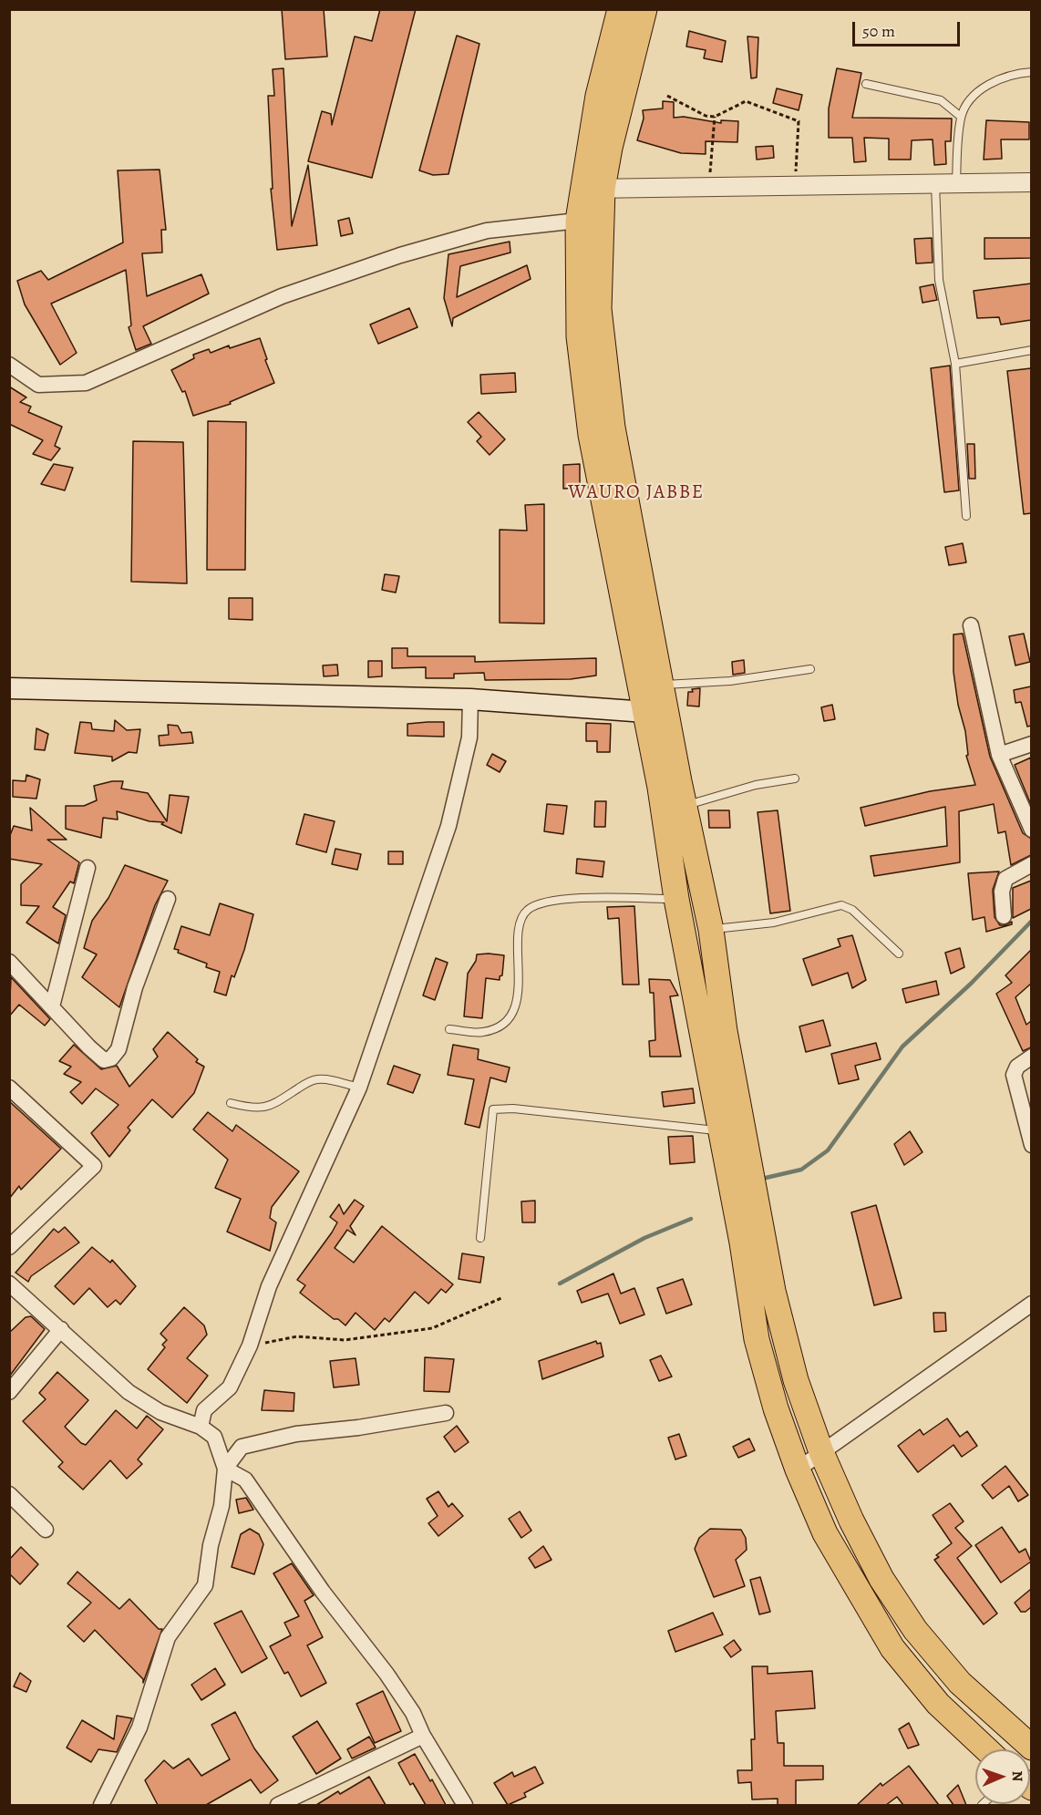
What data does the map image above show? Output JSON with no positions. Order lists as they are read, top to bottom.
{
  "districts": ["WAURO JABBE"],
  "scale_bar": "50 m",
  "north": "right"
}
